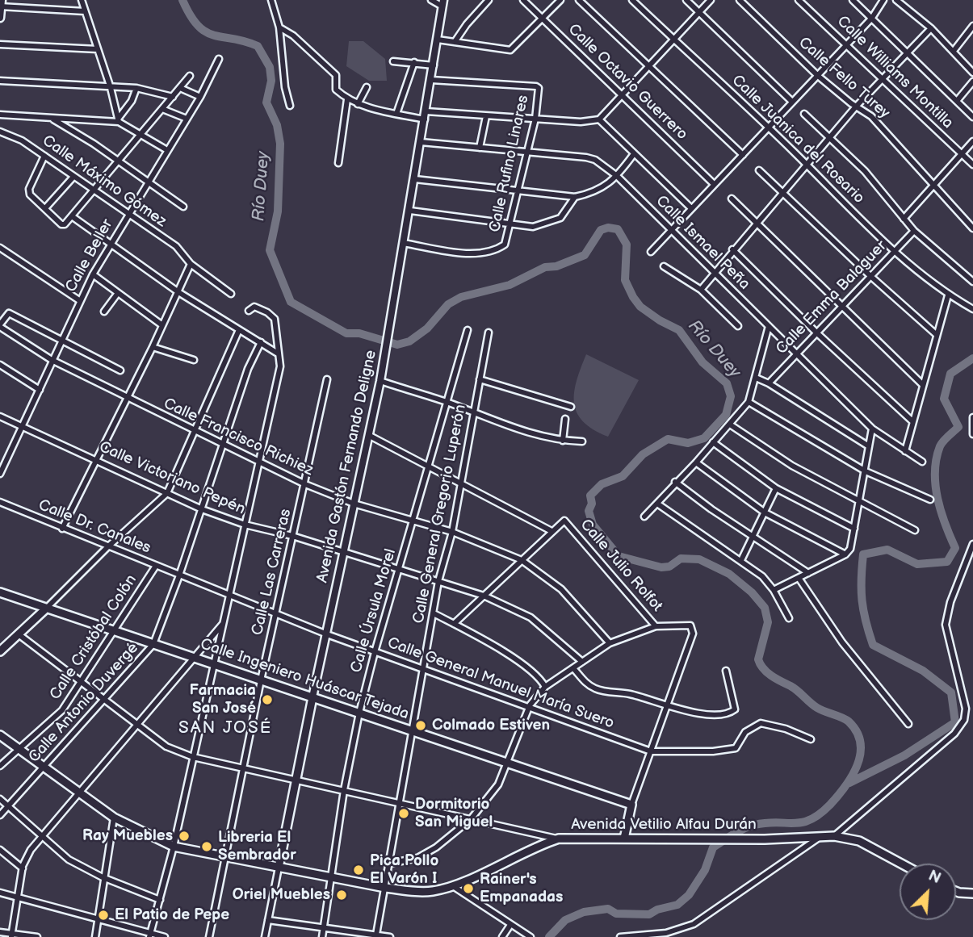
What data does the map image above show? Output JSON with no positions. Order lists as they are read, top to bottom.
{
  "streets": {
    "main road": ["Avenida Gastón Fernando Deligne", "Calle Ingeniero Huáscar Tejada", "Avenida Vetilio Alfau Durán"],
    "street": [
      "Calle Williams Montilla",
      "Calle Fello Turey",
      "Calle Octavio Guerrero",
      "Calle Juanica del Rosario",
      "Calle Rufino Linares",
      "Calle Máximo Gómez",
      "Calle Ismael Peña",
      "Calle Beller",
      "Calle Emma Balaguer",
      "Calle Francisco Richiez",
      "Calle Victoriano Pepén",
      "Calle General Gregorio Luperón",
      "Calle Dr. Canales",
      "Calle Julio Rolfot",
      "Calle Las Carreras",
      "Calle Úrsula Morel",
      "Calle Cristóbal Colón",
      "Calle General Manuel María Suero",
      "Calle Antonio Duvergé"
    ]
  },
  "crossings": [
    ["Calle Juanica del Rosario", "Calle Emma Balaguer"],
    ["Calle Rufino Linares", "Calle Ismael Peña"],
    ["Calle Rufino Linares", "Avenida Gastón Fernando Deligne"],
    ["Calle Máximo Gómez", "Calle Beller"],
    ["Calle Ismael Peña", "Calle Emma Balaguer"],
    ["Calle Ismael Peña", "Avenida Gastón Fernando Deligne"],
    ["Calle Beller", "Calle Francisco Richiez"],
    ["Calle Beller", "Calle Victoriano Pepén"],
    ["Calle Francisco Richiez", "Avenida Gastón Fernando Deligne"],
    ["Calle Francisco Richiez", "Calle General Gregorio Luperón"],
    ["Calle Francisco Richiez", "Calle Las Carreras"],
    ["Calle Francisco Richiez", "Calle Úrsula Morel"],
    ["Calle Francisco Richiez", "Calle Antonio Duvergé"],
    ["Avenida Gastón Fernando Deligne", "Calle Victoriano Pepén"],
    ["Avenida Gastón Fernando Deligne", "Calle Ingeniero Huáscar Tejada"],
    ["Avenida Gastón Fernando Deligne", "Calle General Manuel María Suero"],
    ["Avenida Gastón Fernando Deligne", "Avenida Vetilio Alfau Durán"],
    ["Calle Victoriano Pepén", "Calle General Gregorio Luperón"],
    ["Calle Victoriano Pepén", "Calle Las Carreras"],
    ["Calle Victoriano Pepén", "Calle Úrsula Morel"],
    ["Calle Victoriano Pepén", "Calle Antonio Duvergé"],
    ["Calle General Gregorio Luperón", "Calle Ingeniero Huáscar Tejada"],
    ["Calle General Gregorio Luperón", "Calle General Manuel María Suero"],
    ["Calle General Gregorio Luperón", "Avenida Vetilio Alfau Durán"],
    ["Calle Dr. Canales", "Calle Cristóbal Colón"],
    ["Calle Dr. Canales", "Calle General Manuel María Suero"],
    ["Calle Dr. Canales", "Calle Antonio Duvergé"],
    ["Calle Las Carreras", "Calle Ingeniero Huáscar Tejada"],
    ["Calle Las Carreras", "Calle General Manuel María Suero"],
    ["Calle Las Carreras", "Avenida Vetilio Alfau Durán"],
    ["Calle Úrsula Morel", "Calle Ingeniero Huáscar Tejada"],
    ["Calle Úrsula Morel", "Calle General Manuel María Suero"],
    ["Calle Úrsula Morel", "Avenida Vetilio Alfau Durán"],
    ["Calle Cristóbal Colón", "Calle Ingeniero Huáscar Tejada"],
    ["Calle Cristóbal Colón", "Avenida Vetilio Alfau Durán"],
    ["Calle Ingeniero Huáscar Tejada", "Calle Antonio Duvergé"],
    ["Calle General Manuel María Suero", "Calle Antonio Duvergé"],
    ["Calle Antonio Duvergé", "Avenida Vetilio Alfau Durán"]
  ],
  "districts": ["SAN JOSÉ"],
  "water": ["Río Duey"],
  "places": [
    "Farmacia San José",
    "Colmado Estiven",
    "Dormitorio San Miguel",
    "Ray Muebles",
    "Libreria El Sembrador",
    "Pica Pollo El Varón I",
    "Rainer's Empanadas",
    "Oriel Muebles",
    "El Patio de Pepe"
  ],
  "north": "top right"
}
